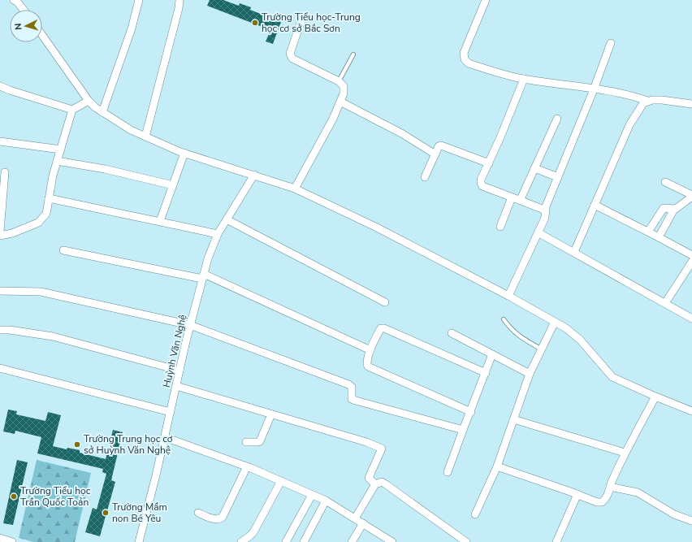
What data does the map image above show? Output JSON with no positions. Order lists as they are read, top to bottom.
{
  "streets": {
    "street": ["Huỳnh Văn Nghệ"]
  },
  "places": [
    "Trường Tiểu học-Trung học cơ sở Bắc Sơn",
    "Trường Trung học cơ sở Huỳnh Văn Nghệ",
    "Trường Tiểu học Trần Quốc Toản",
    "Trường Mầm non Bé Yêu"
  ],
  "north": "left"
}
